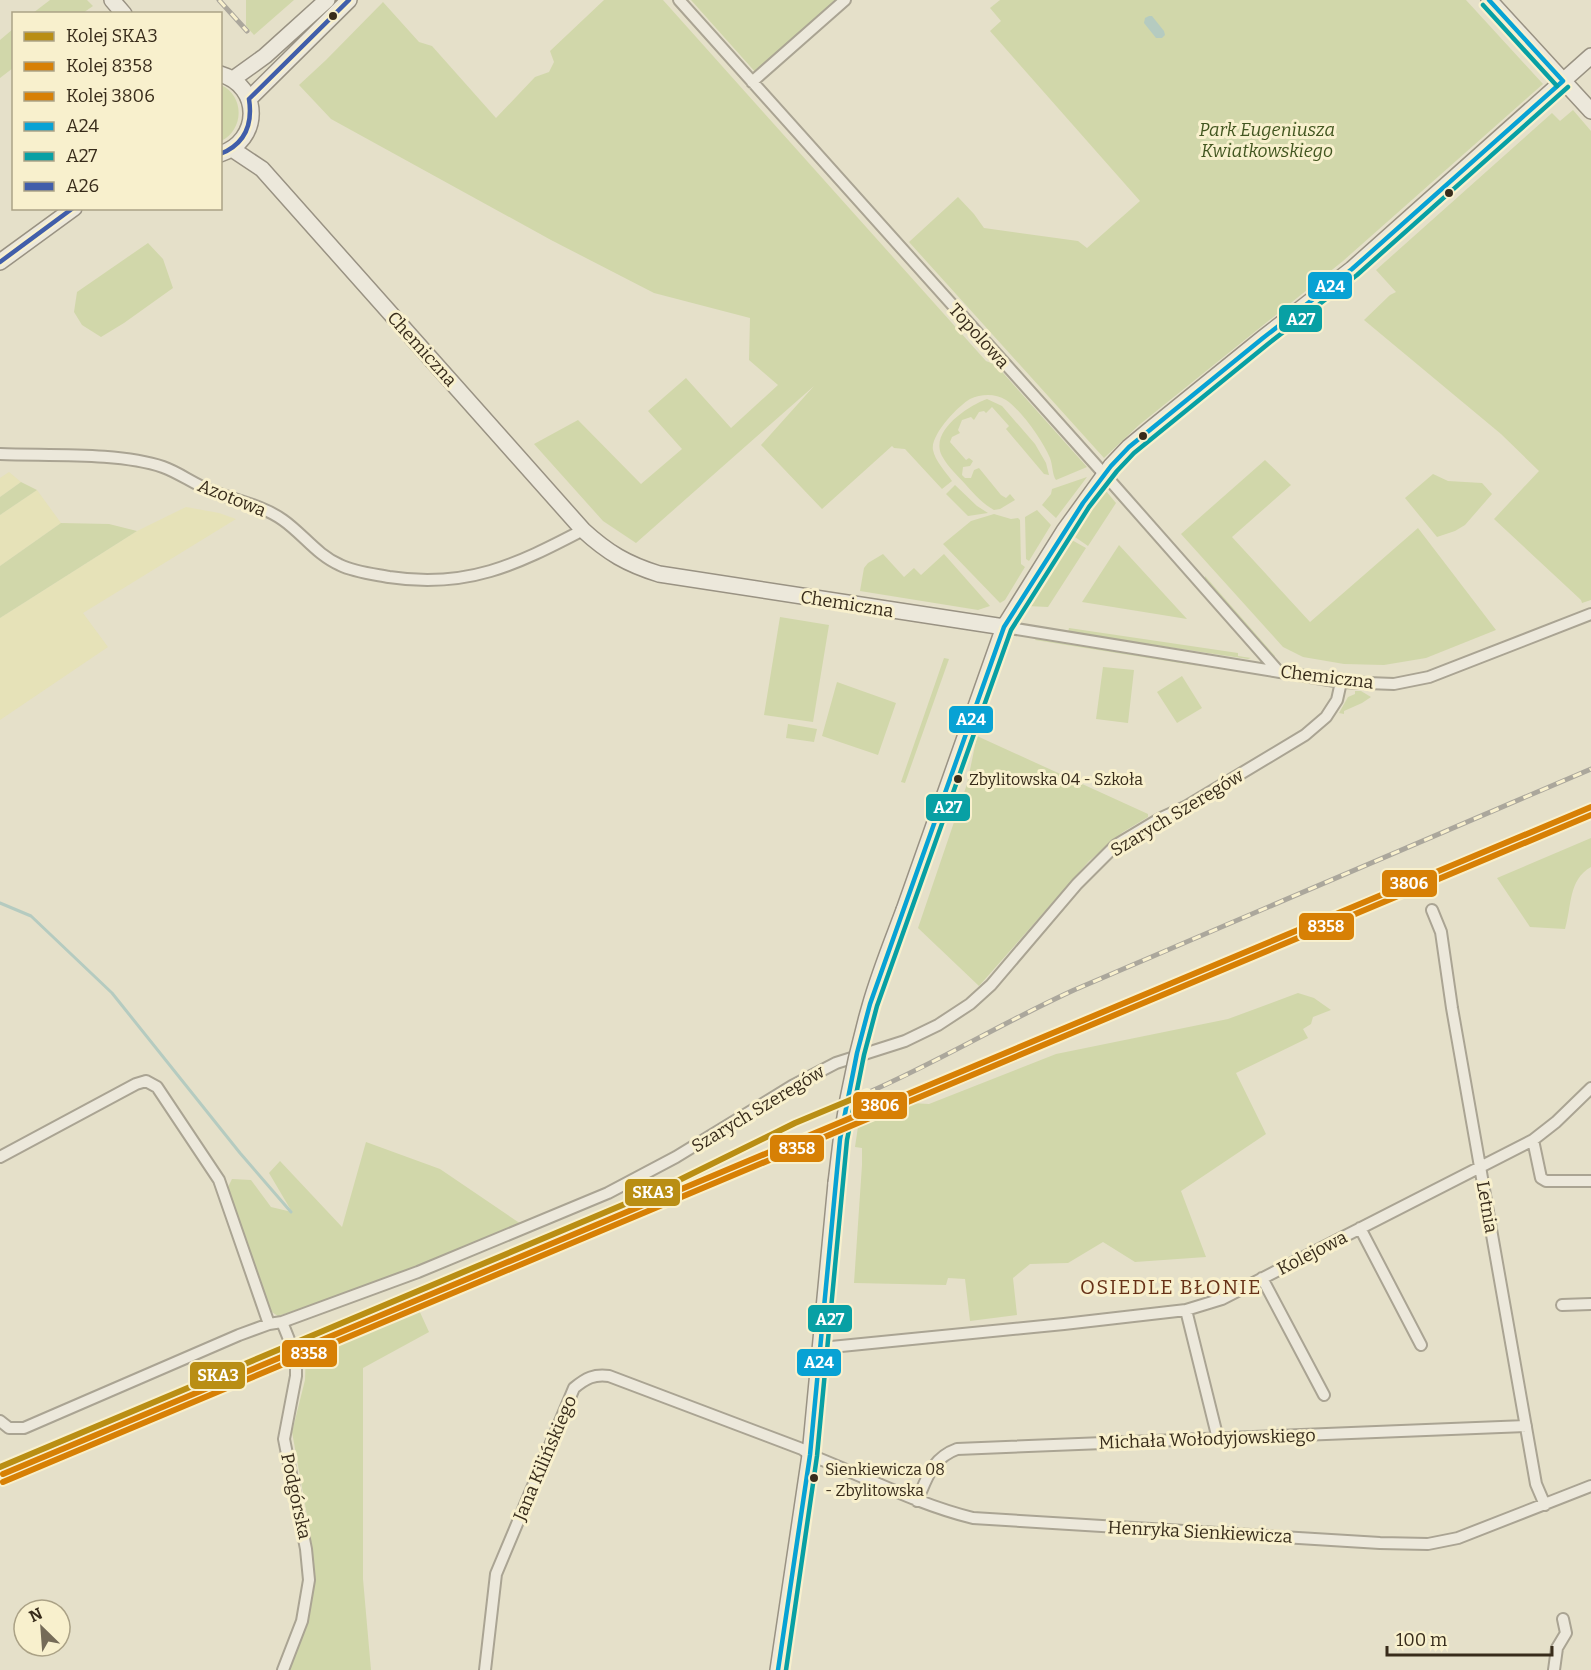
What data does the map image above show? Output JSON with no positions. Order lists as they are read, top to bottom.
{
  "streets": {
    "street": [
      "Topolowa",
      "Chemiczna",
      "Azotowa",
      "Szarych Szeregów",
      "Letnia",
      "Kolejowa",
      "Michała Wołodyjowskiego",
      "Jana Kilińskiego",
      "Podgórska",
      "Henryka Sienkiewicza"
    ]
  },
  "crossings": [
    ["Topolowa", "Chemiczna"],
    ["Chemiczna", "Azotowa"],
    ["Chemiczna", "Szarych Szeregów"],
    ["Szarych Szeregów", "Podgórska"],
    ["Letnia", "Kolejowa"],
    ["Letnia", "Michała Wołodyjowskiego"],
    ["Letnia", "Henryka Sienkiewicza"],
    ["Michała Wołodyjowskiego", "Henryka Sienkiewicza"],
    ["Jana Kilińskiego", "Henryka Sienkiewicza"]
  ],
  "districts": ["OSIEDLE BŁONIE"],
  "parks": ["Park Eugeniusza Kwiatkowskiego"],
  "places": ["Zbylitowska 04 - Szkoła", "Sienkiewicza 08 - Zbylitowska"],
  "lines": [
    "transit line A24",
    "transit line A26",
    "transit line A27",
    "rail line 3806",
    "rail line 8358",
    "rail line SKA3"
  ],
  "legend": [
    "Kolej SKA3",
    "Kolej 8358",
    "Kolej 3806",
    "A24",
    "A27",
    "A26"
  ],
  "scale_bar": "100 m",
  "north": "top left"
}
